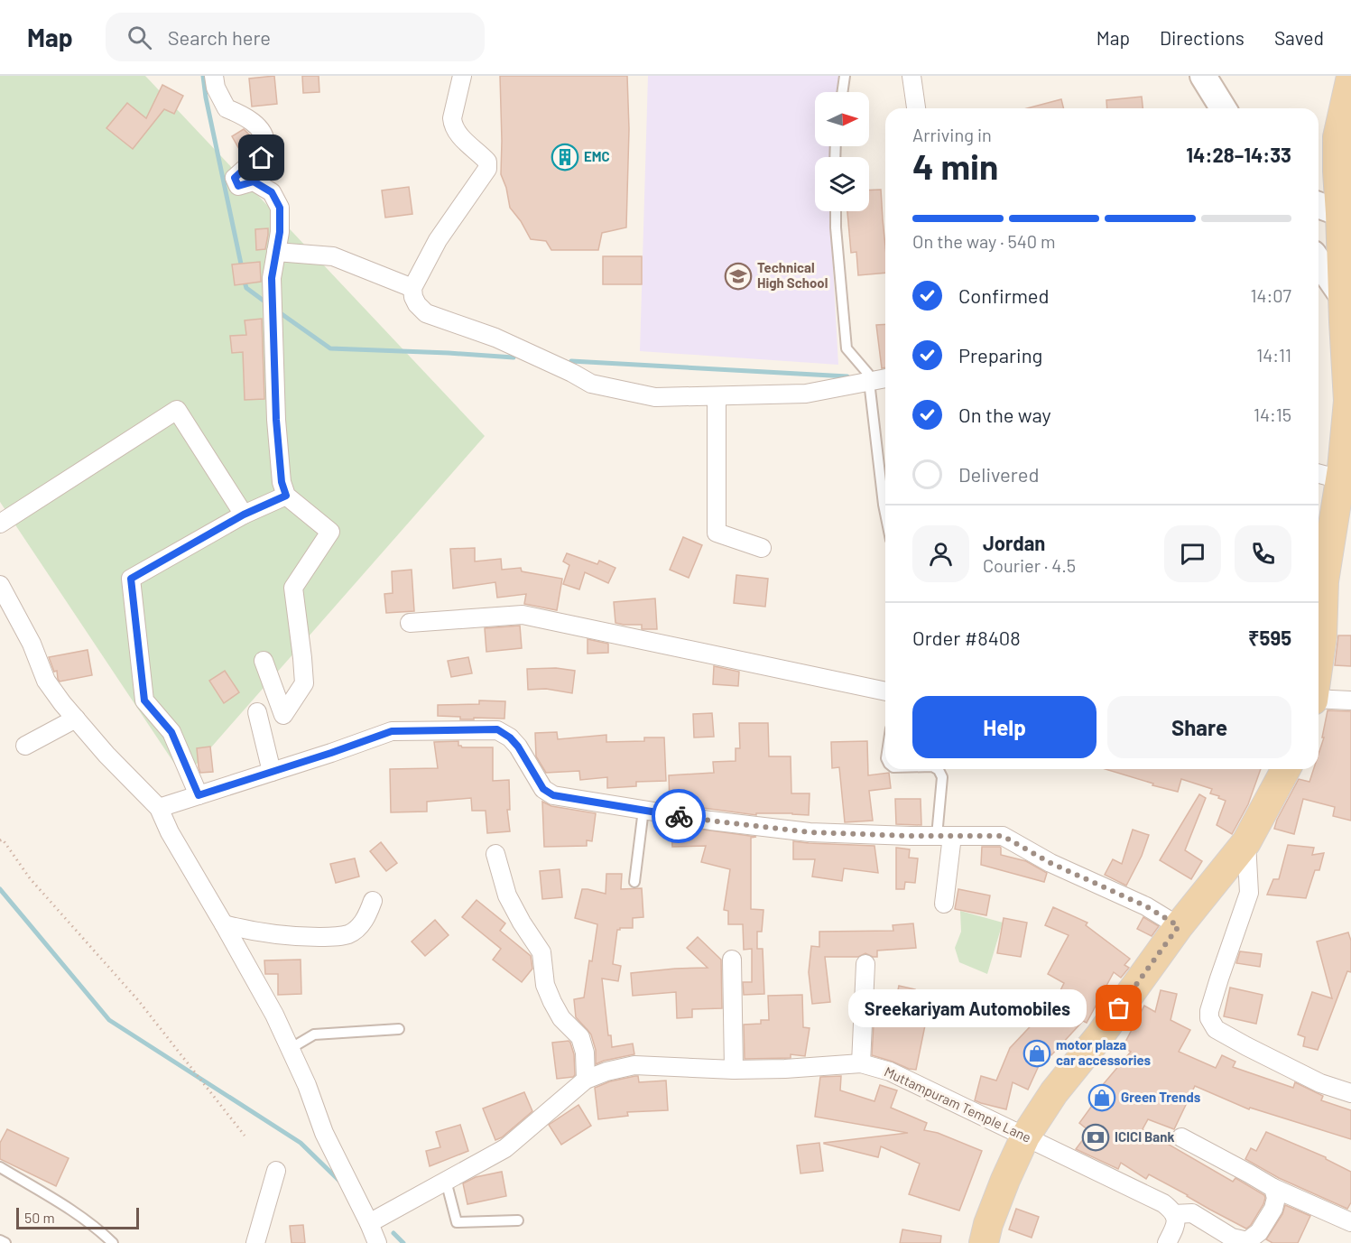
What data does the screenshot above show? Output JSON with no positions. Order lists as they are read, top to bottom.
{
  "streets": {
    "street": ["Muttampuram Temple Lane"]
  },
  "places": {
    "building": ["EMC"],
    "school or university": ["Technical High School"],
    "other": ["Sreekariyam Automobiles"],
    "shop": ["motor plaza car accessories", "Green Trends"],
    "bank": ["ICICI Bank"]
  },
  "scale_bar": "50 m",
  "north": "right",
  "page": {
    "header": "Map",
    "search": "Search here",
    "nav": ["Map", "Directions", "Saved"],
    "heading": ["4 min", "Arriving in", "14:28–14:33"],
    "panel": [
      "Jordan",
      "Courier · 4.5",
      "Order #8408",
      "₹595"
    ],
    "bar": "On the way · 540 m",
    "list": [
      ["Confirmed", "14:07"],
      ["Preparing", "14:11"],
      ["On the way", "14:15"],
      "Delivered"
    ],
    "buttons": ["Help", "Share"],
    "bubble": "Sreekariyam Automobiles",
    "scale": "50 m"
  }
}
